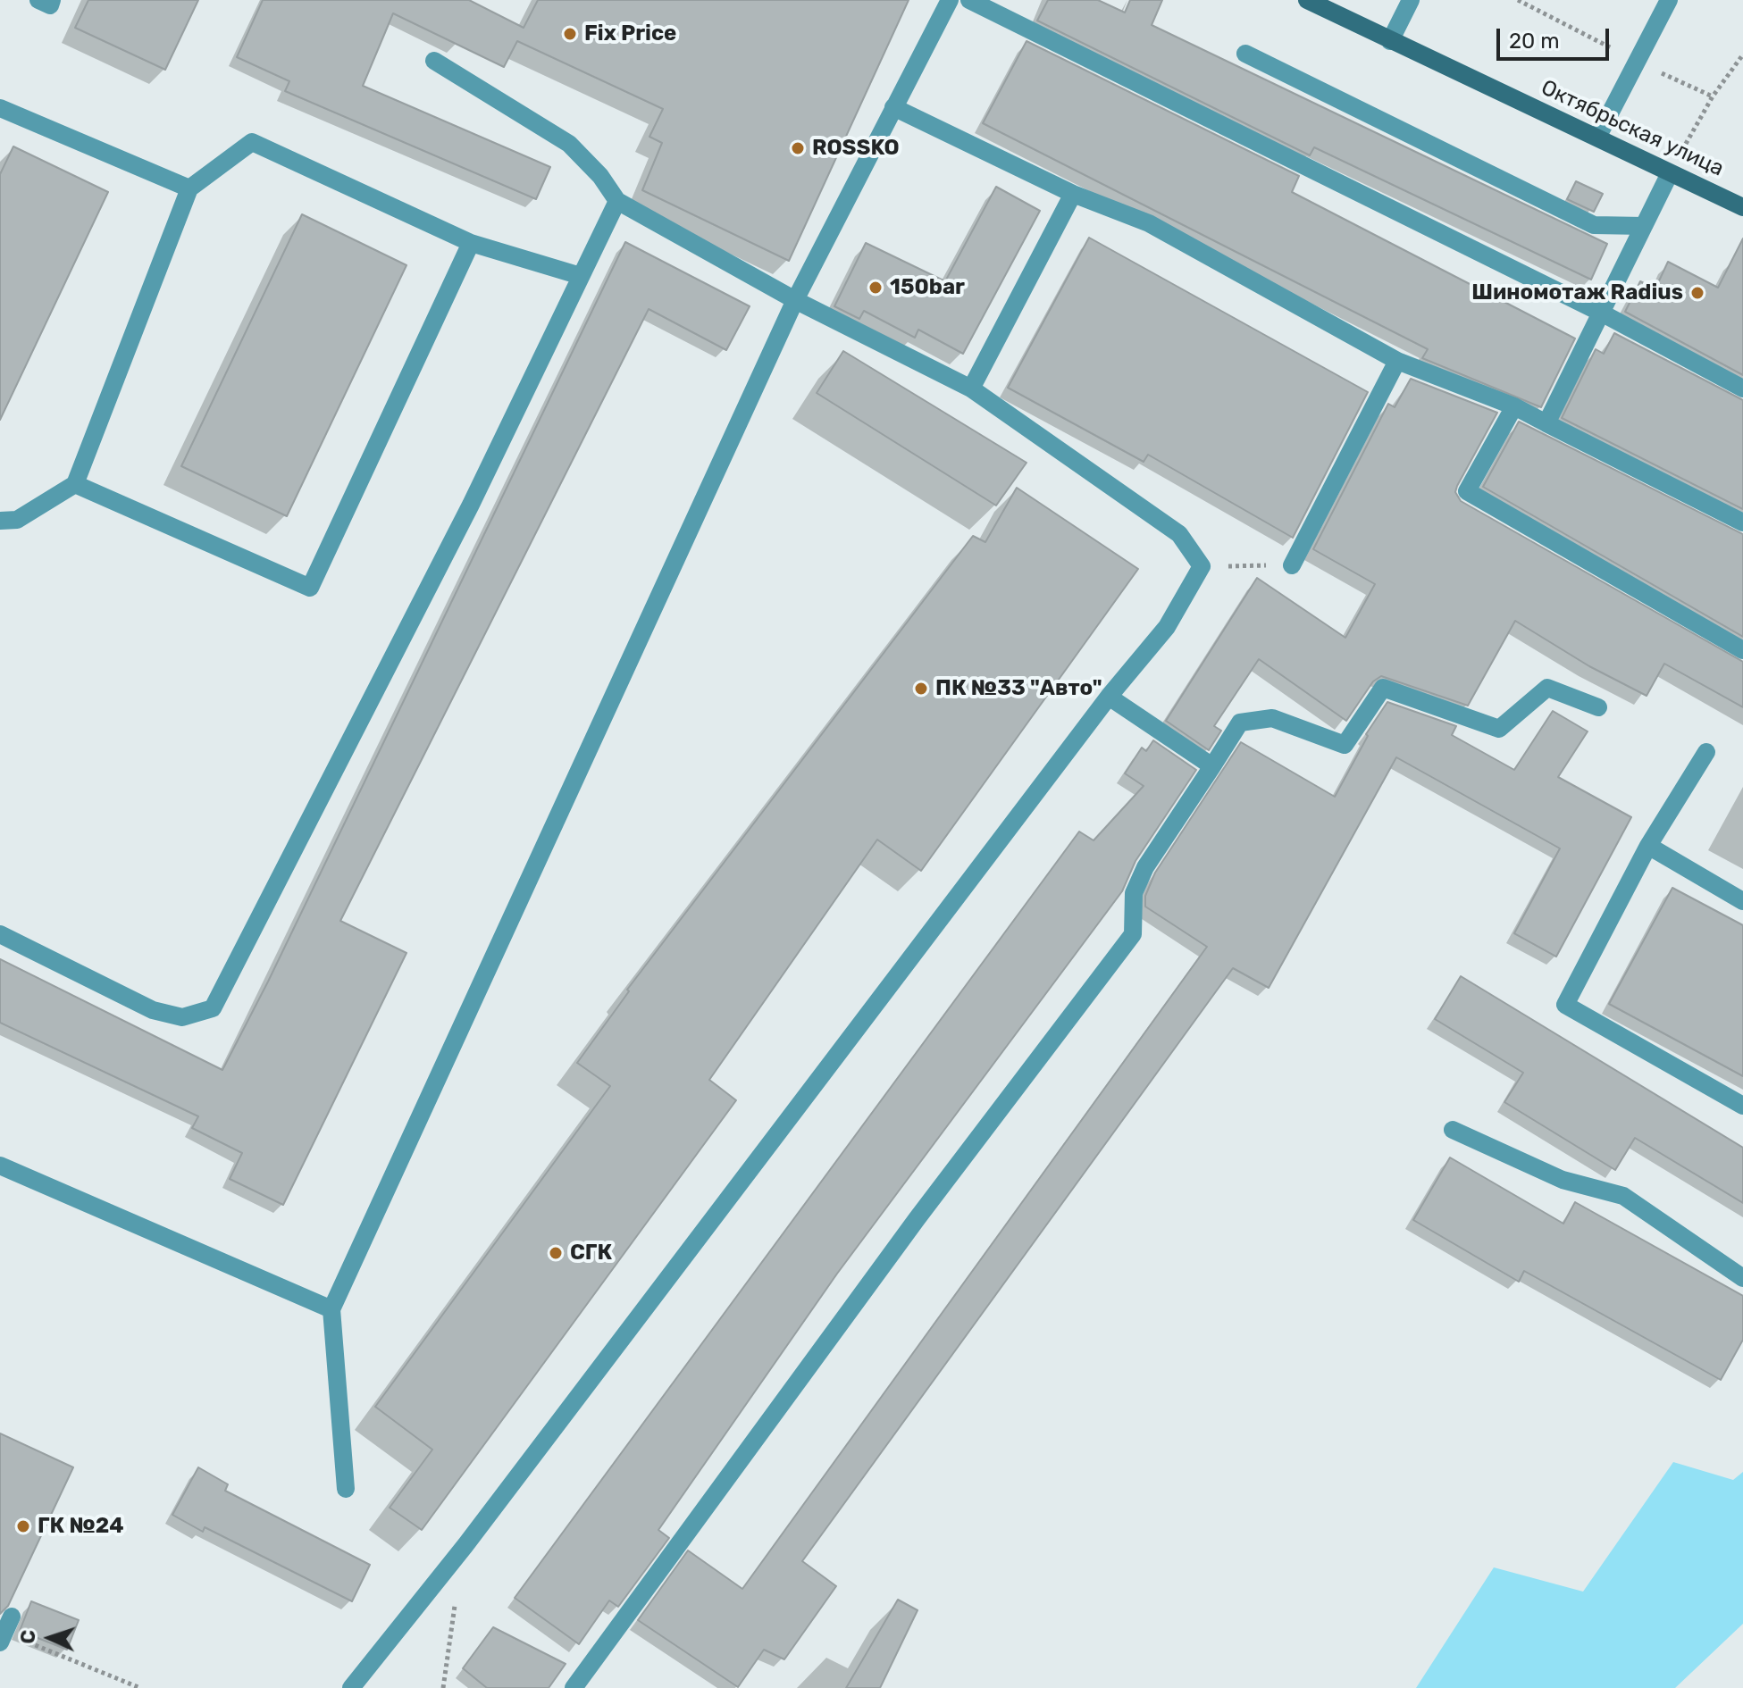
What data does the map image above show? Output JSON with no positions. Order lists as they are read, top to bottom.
{
  "streets": {
    "main road": ["Октябрьская улица"]
  },
  "places": [
    "Fix Price",
    "ROSSKO",
    "150bar",
    "Шиномотаж Radius",
    "ПК №33 \"Авто\"",
    "СГК",
    "ГК №24"
  ],
  "scale_bar": "20 m",
  "north": "left"
}
